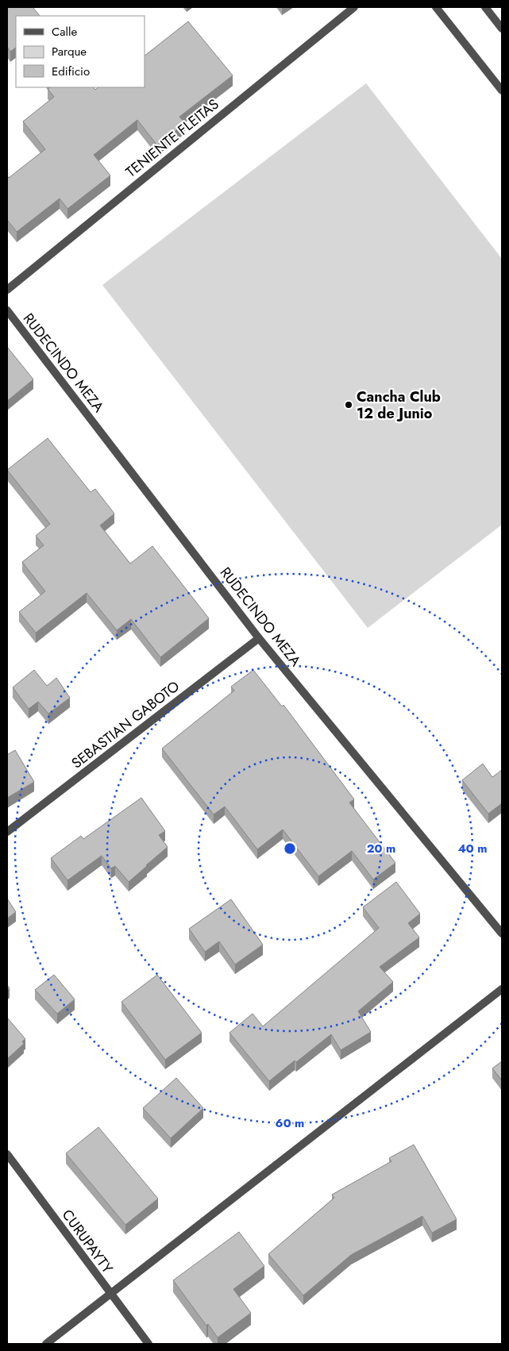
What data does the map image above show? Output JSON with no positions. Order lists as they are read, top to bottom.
{
  "streets": {
    "street": [
      "TENIENTE FLEITAS",
      "RUDECINDO MEZA",
      "SEBASTIAN GABOTO",
      "CURUPAYTY"
    ]
  },
  "crossings": [
    ["RUDECINDO MEZA", "SEBASTIAN GABOTO"]
  ],
  "places": ["Cancha Club 12 de Junio"],
  "legend": ["Calle", "Parque", "Edificio"],
  "rings": ["20 m", "40 m", "60 m"]
}
